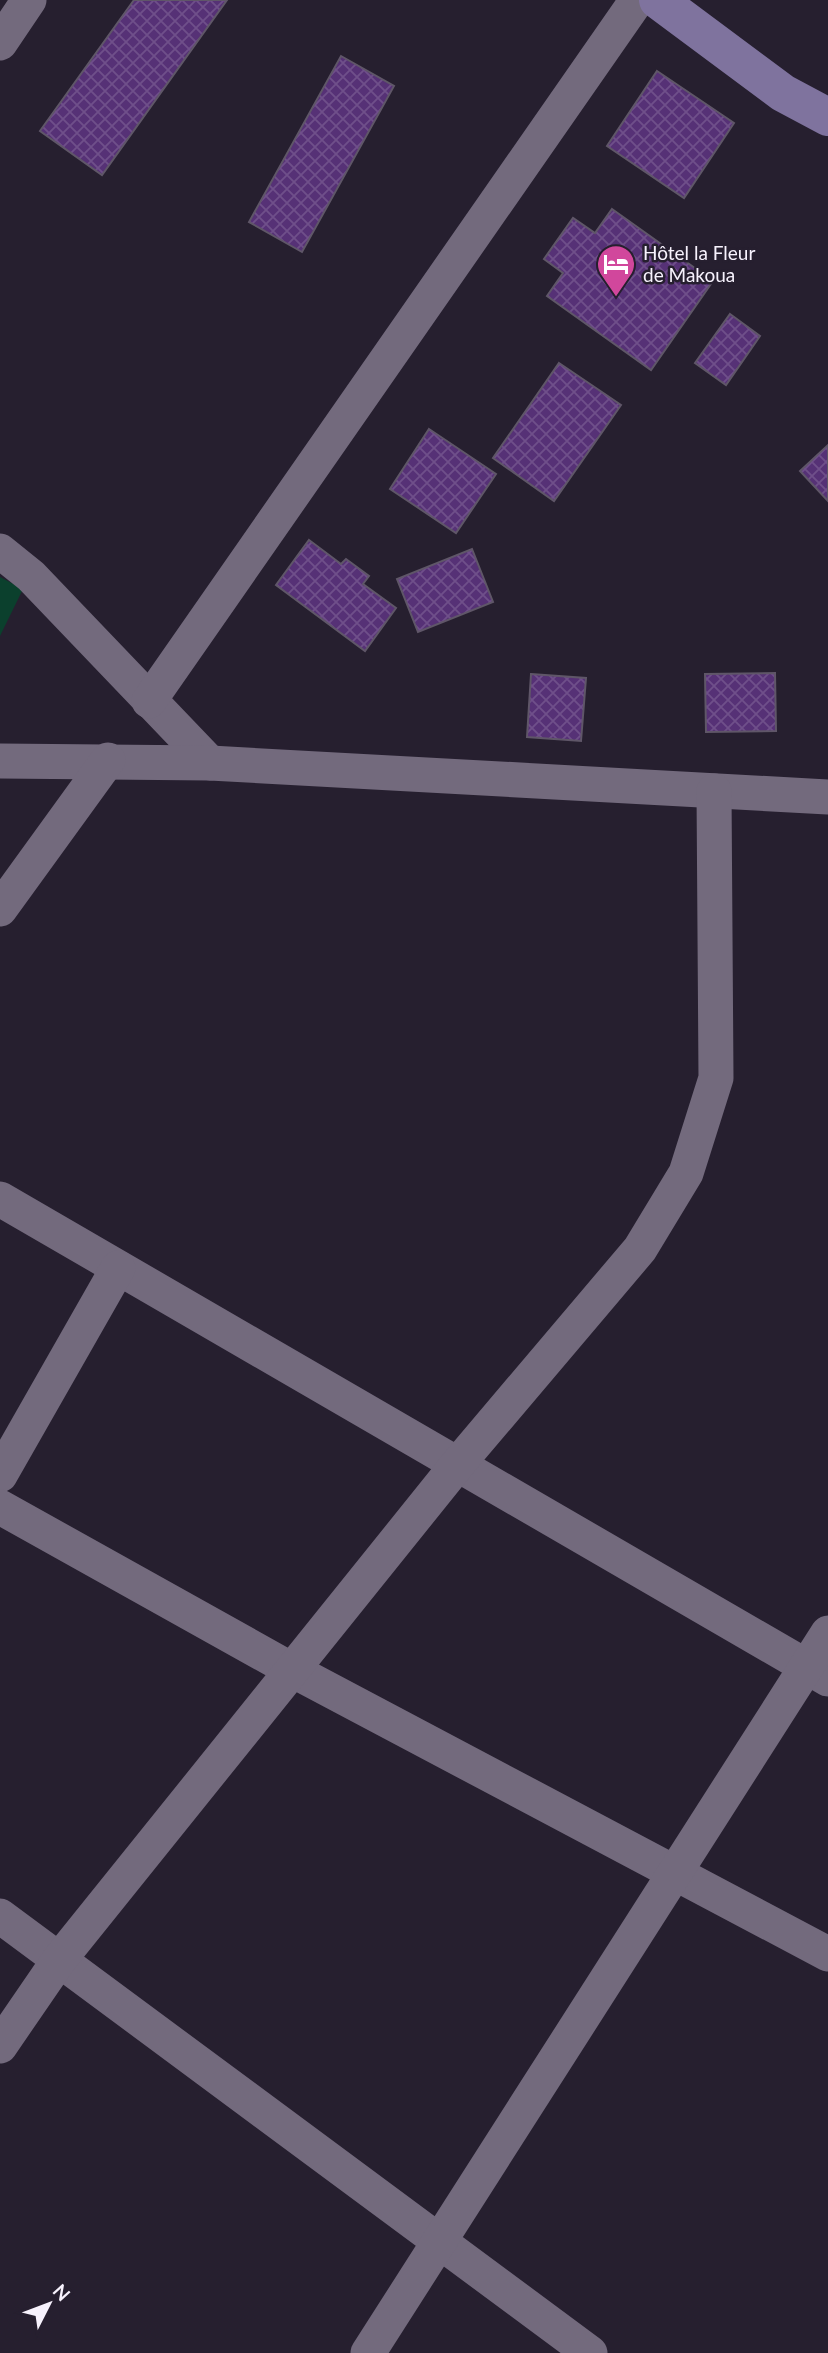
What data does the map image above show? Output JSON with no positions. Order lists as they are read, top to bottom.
{
  "places": {
    "hotel": ["Hôtel la Fleur de Makoua"]
  },
  "north": "top right"
}
